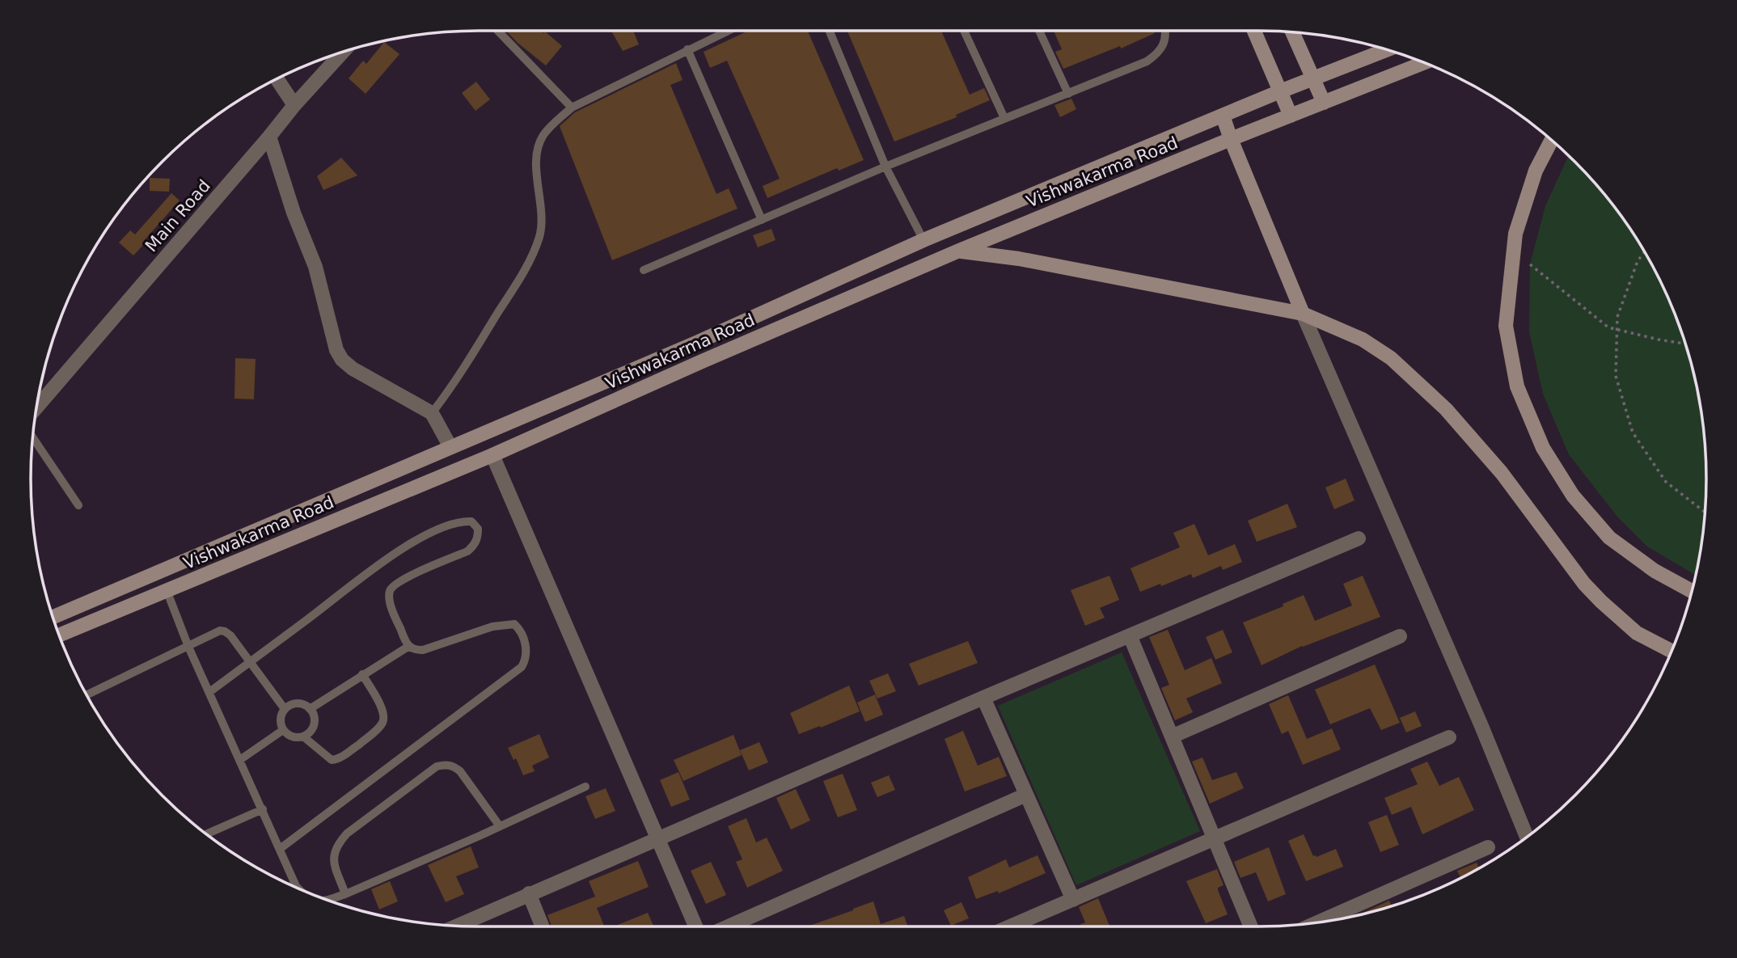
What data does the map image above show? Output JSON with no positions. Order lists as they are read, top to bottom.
{
  "streets": {
    "main road": ["Vishwakarma Road"],
    "street": ["Main Road"]
  }
}
